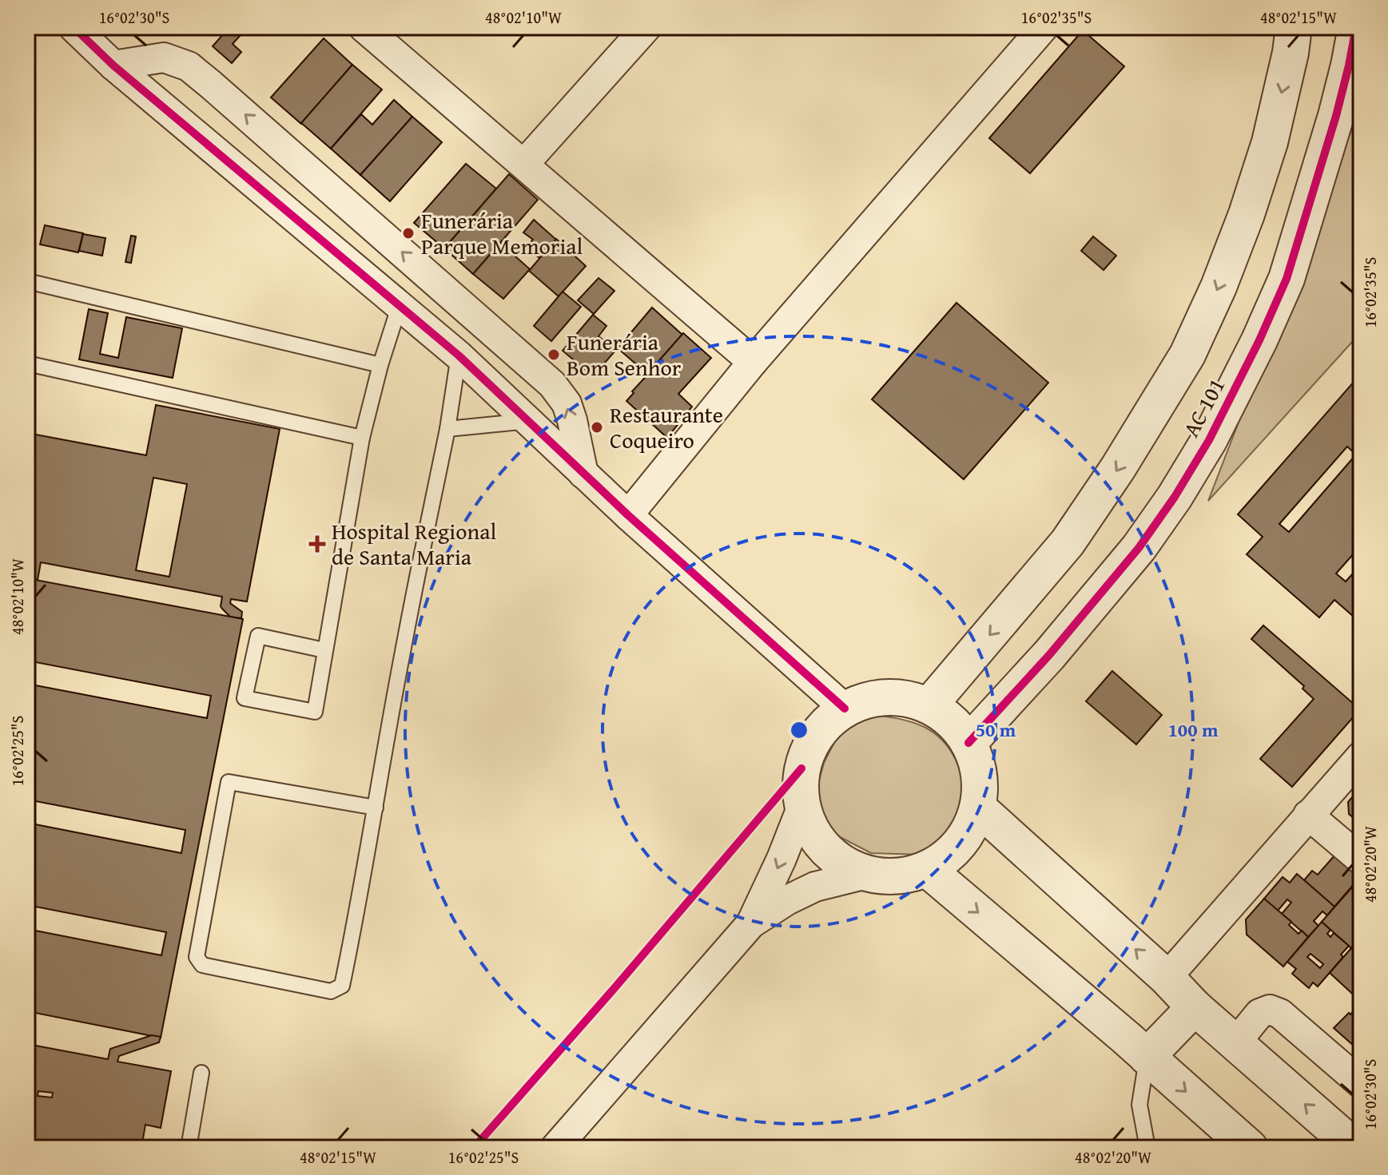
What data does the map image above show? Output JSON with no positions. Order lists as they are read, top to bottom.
{
  "streets": {
    "street": ["AC 101"]
  },
  "places": {
    "other": ["Funerária Parque Memorial", "Funerária Bom Senhor", "Restaurante Coqueiro"],
    "health": ["Hospital Regional de Santa Maria"]
  },
  "coordinates": [
    "16°02'30\"S",
    "48°02'10\"W",
    "16°02'35\"S",
    "48°02'15\"W",
    "16°02'25\"S",
    "48°02'20\"W"
  ],
  "rings": ["50 m", "100 m"]
}
